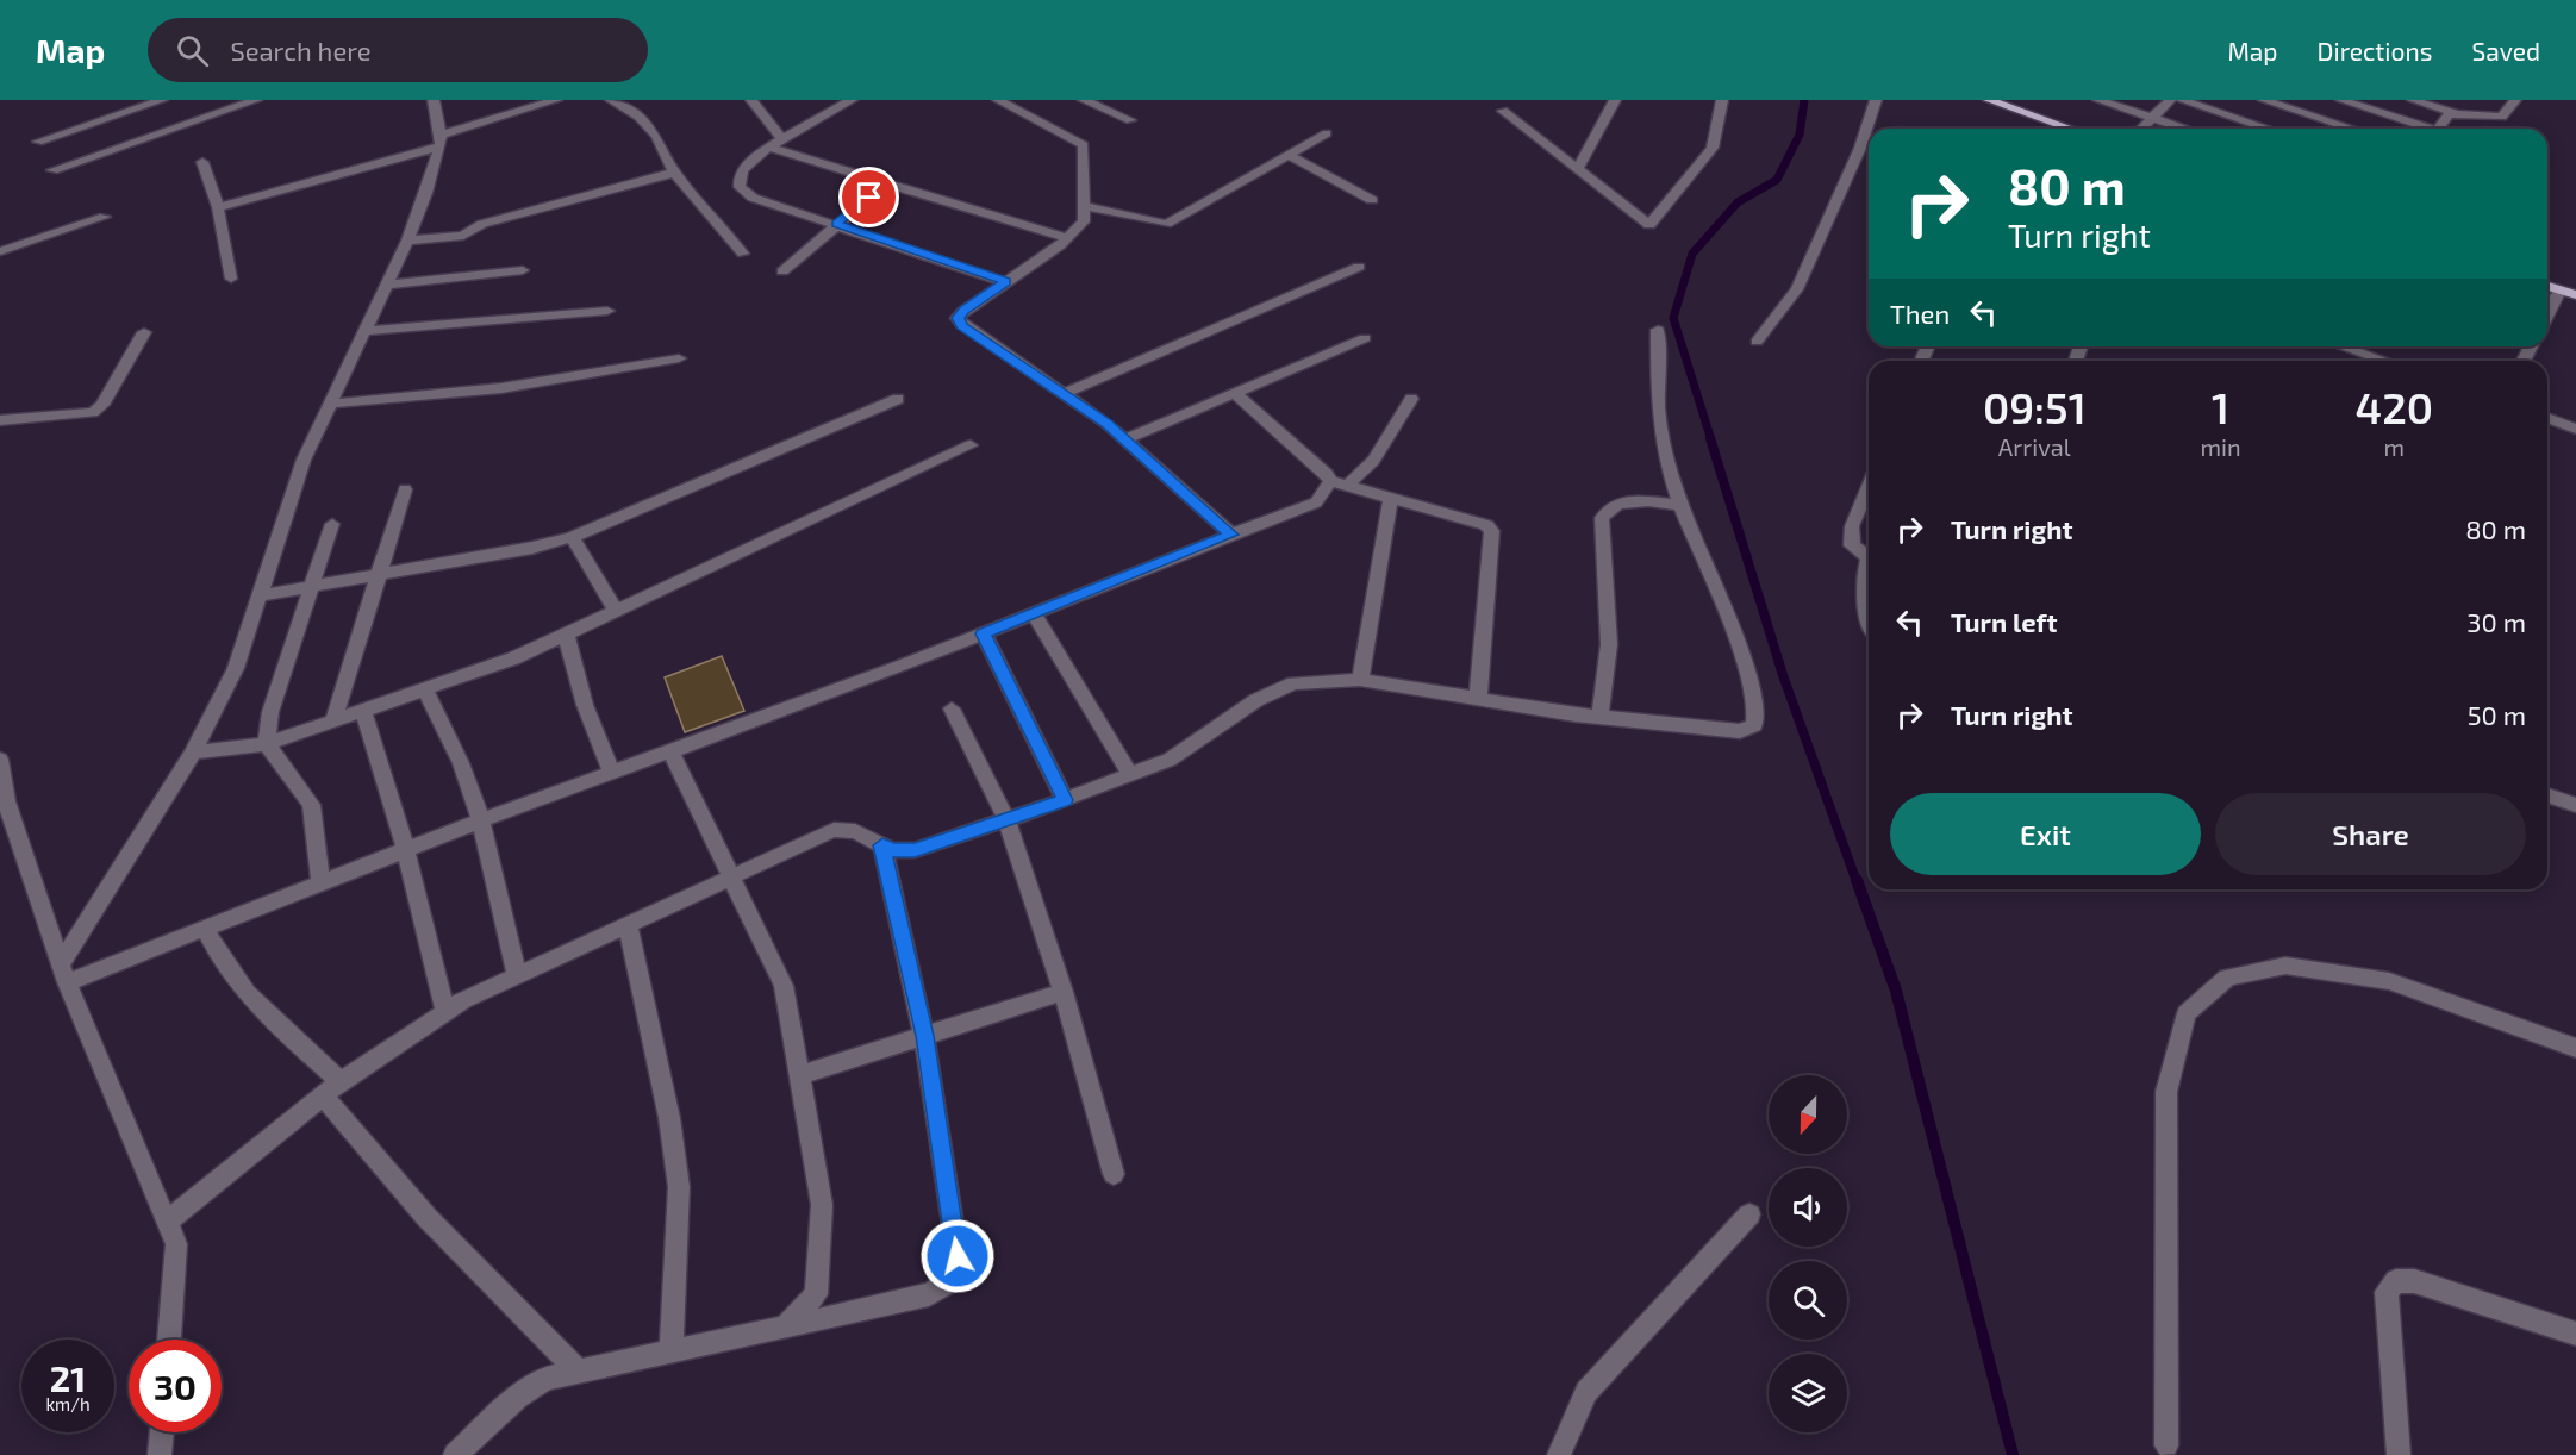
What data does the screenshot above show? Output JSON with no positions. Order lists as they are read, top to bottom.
{
  "north": "bottom",
  "page": {
    "header": "Map",
    "search": "Search here",
    "nav": ["Map", "Directions", "Saved"],
    "turn": ["80 m", "Turn right"],
    "then": "Then",
    "eta": [
      "09:51",
      "Arrival",
      "1",
      "min",
      "420",
      "m"
    ],
    "list": [
      {
        "name": "Turn right",
        "value": "80 m"
      },
      {
        "name": "Turn left",
        "value": "30 m"
      },
      {
        "name": "Turn right",
        "value": "50 m"
      }
    ],
    "buttons": ["Exit", "Share"],
    "speed": "21 km/h",
    "limit": "30"
  }
}
